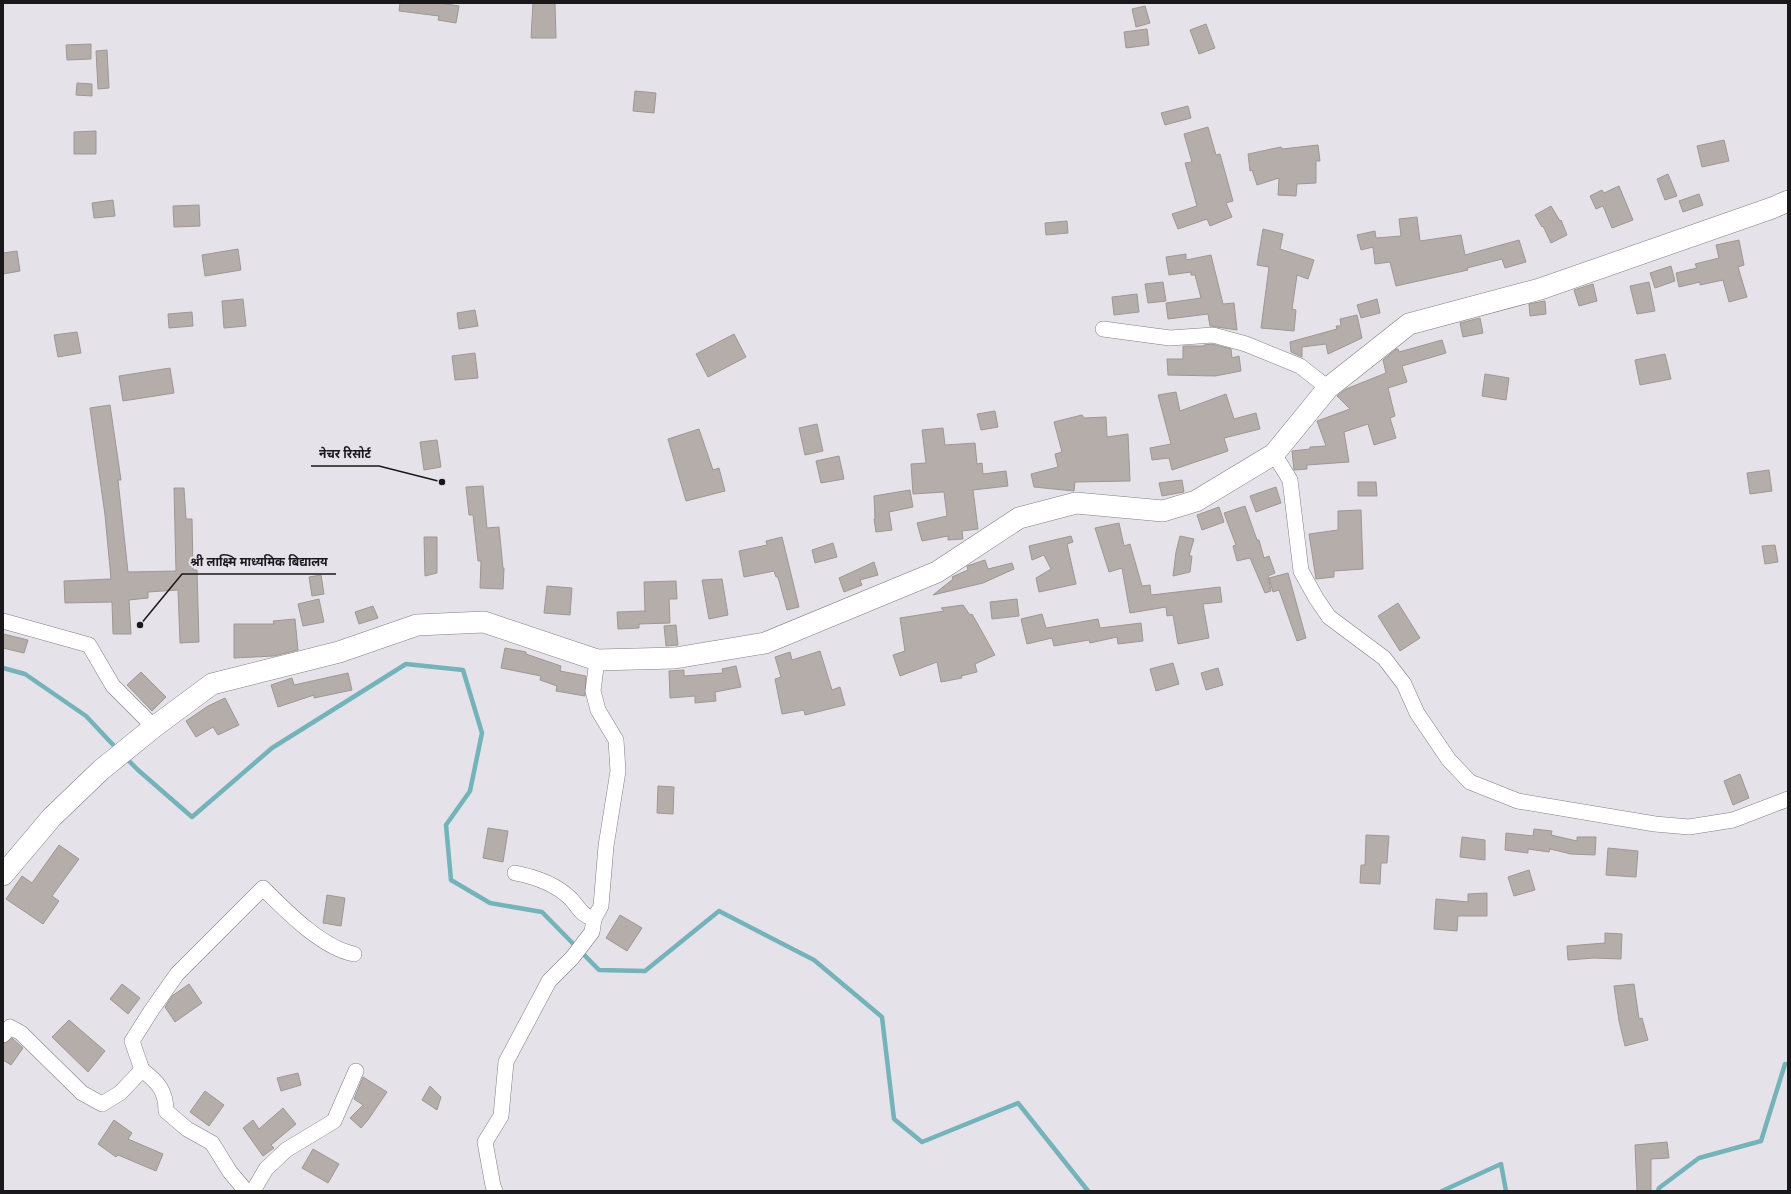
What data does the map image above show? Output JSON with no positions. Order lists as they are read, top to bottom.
{
  "places": ["नेचर रिसोर्ट", "श्री लाक्ष्मि माध्यमिक बिद्यालय"]
}
